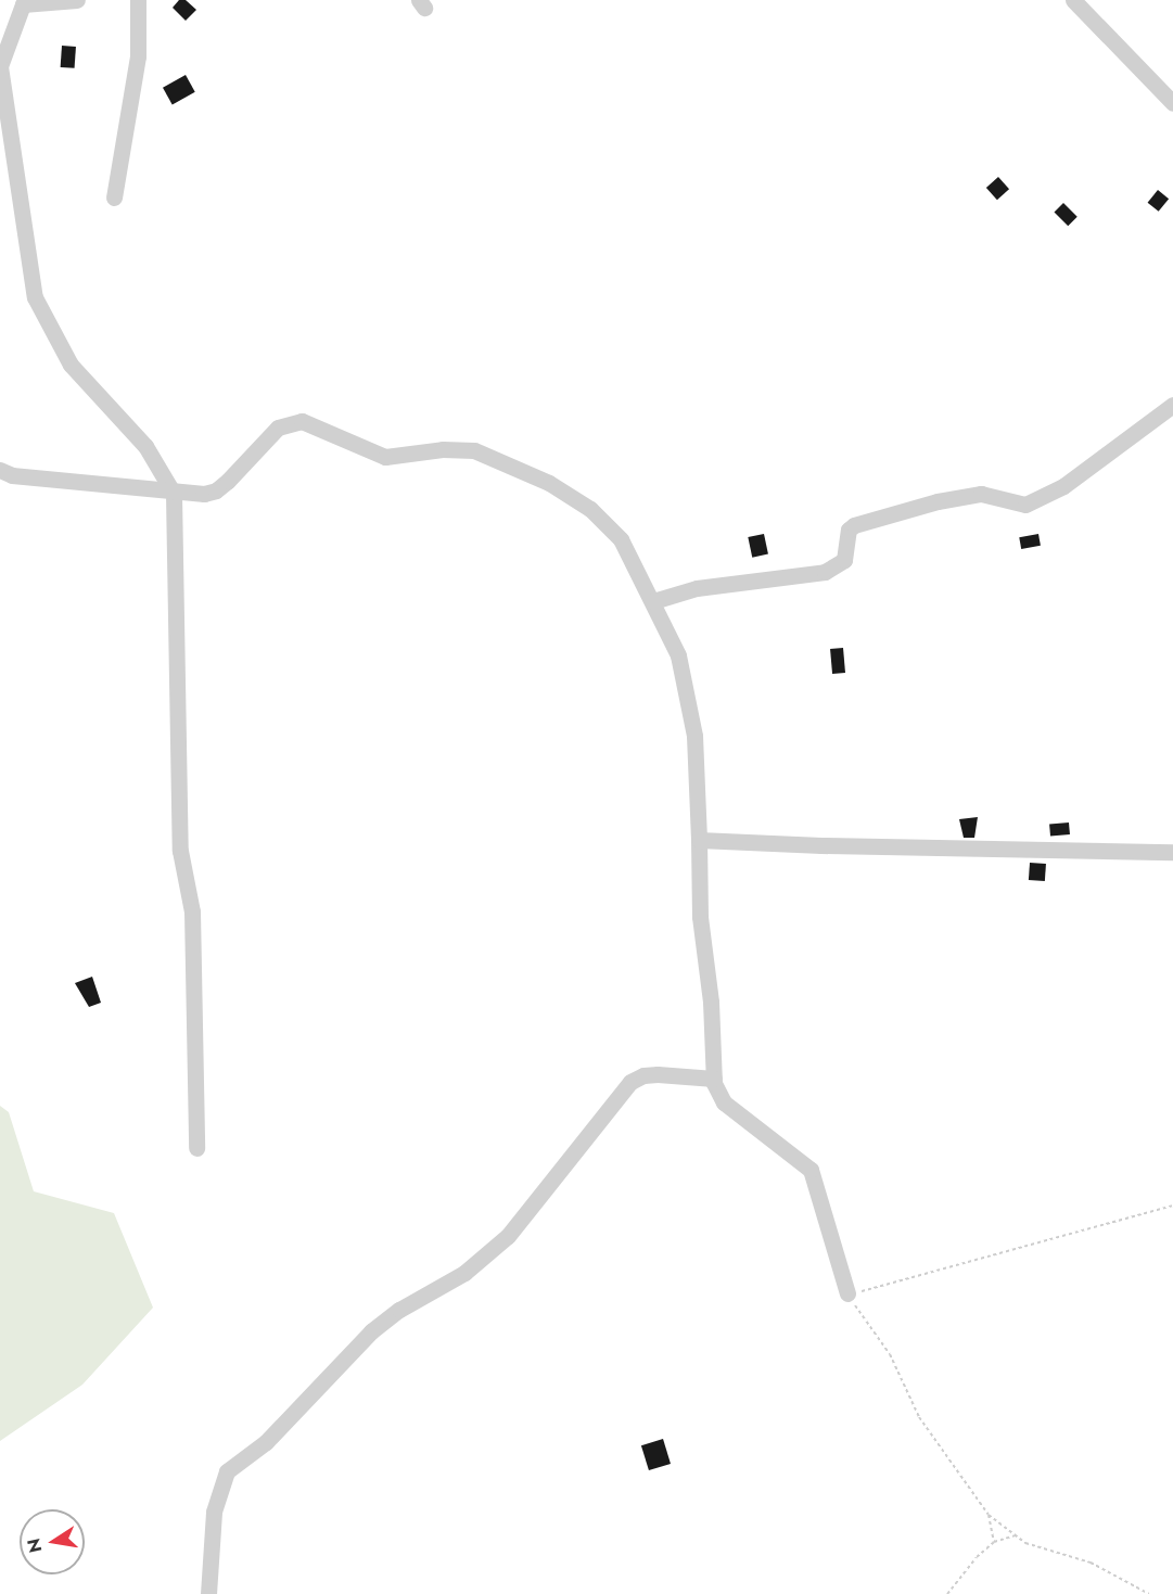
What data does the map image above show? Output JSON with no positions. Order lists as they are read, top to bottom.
{
  "north": "left"
}
